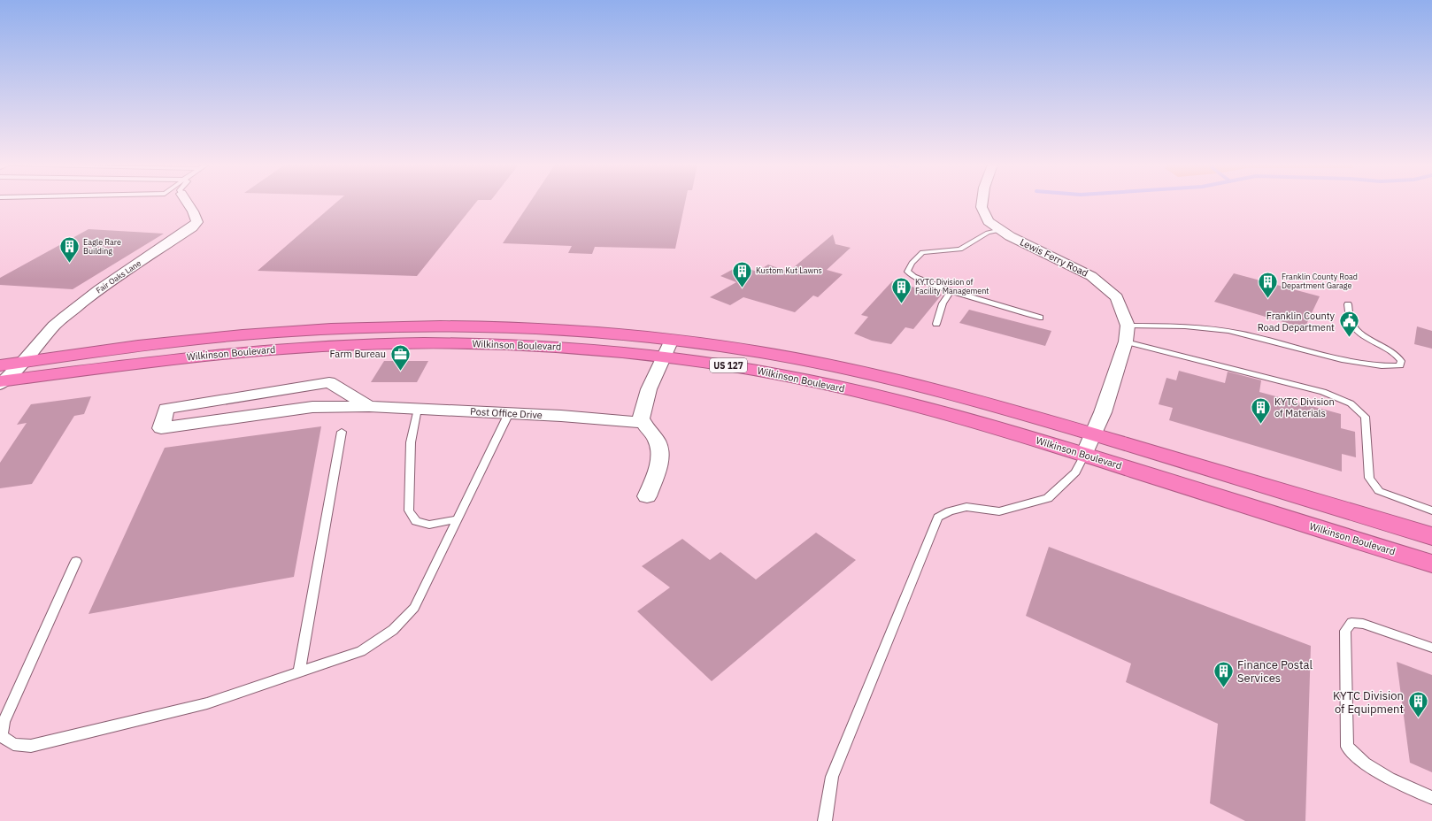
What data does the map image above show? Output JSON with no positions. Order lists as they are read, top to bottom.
{
  "streets": {
    "highway": ["Wilkinson Boulevard", "US 127"],
    "street": ["Lewis Ferry Road", "Fair Oaks Lane", "Post Office Drive"]
  },
  "crossings": [
    ["Lewis Ferry Road", "Wilkinson Boulevard"],
    ["Fair Oaks Lane", "Wilkinson Boulevard"]
  ],
  "places": {
    "building": [
      "Eagle Rare Building",
      "Kustom Kut Lawns",
      "Franklin County Road Department Garage",
      "KYTC Division of Facility Management",
      "KYTC Division of Materials",
      "Finance Postal Services",
      "KYTC Division of Equipment"
    ],
    "public building": ["Franklin County Road Department"],
    "office": ["Farm Bureau"]
  }
}
